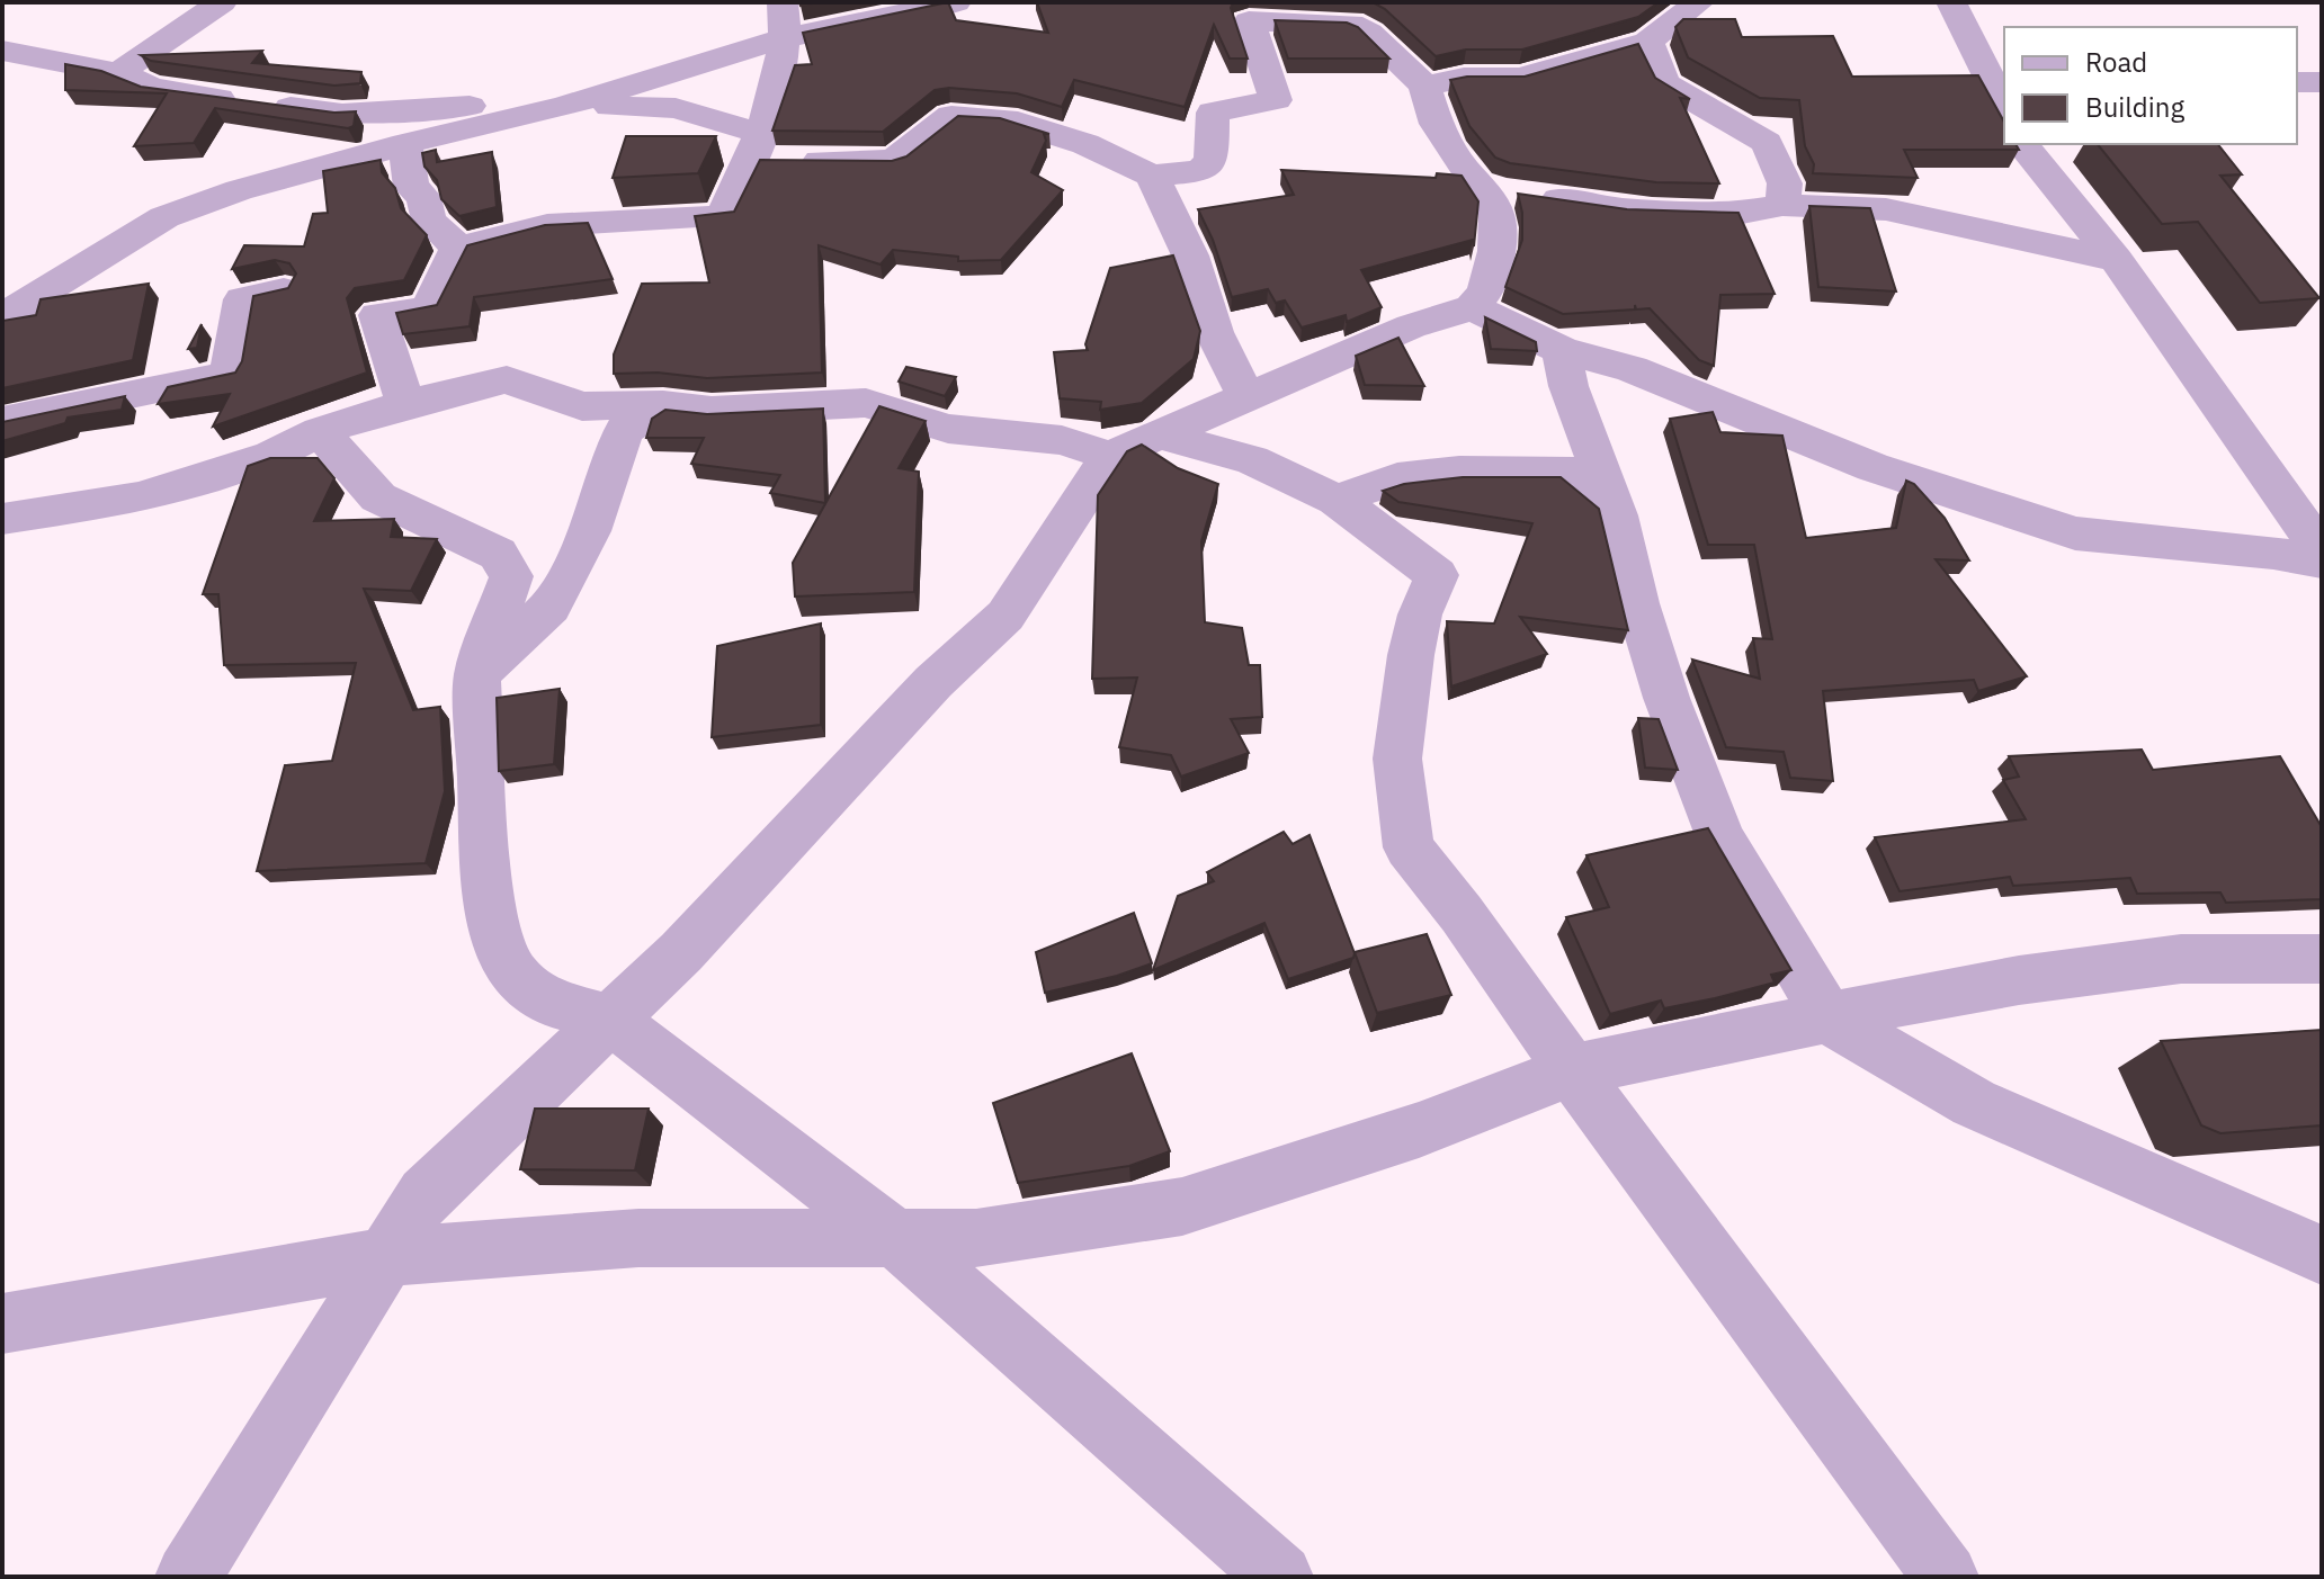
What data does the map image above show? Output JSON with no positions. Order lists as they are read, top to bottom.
{
  "legend": ["Road", "Building"]
}
